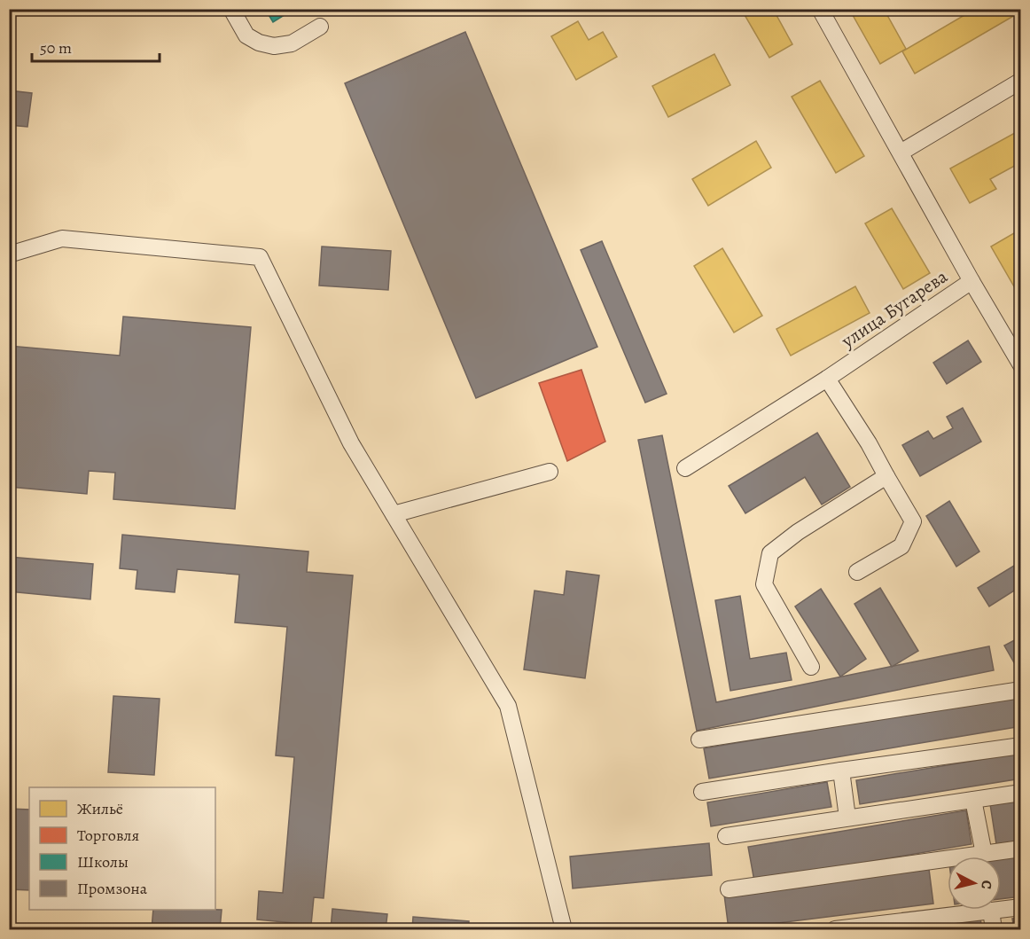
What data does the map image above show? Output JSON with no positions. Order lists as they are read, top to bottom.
{
  "streets": {
    "street": ["улица Бугарева"]
  },
  "legend": [
    "Жильё",
    "Торговля",
    "Школы",
    "Промзона"
  ],
  "scale_bar": "50 m",
  "north": "right"
}
